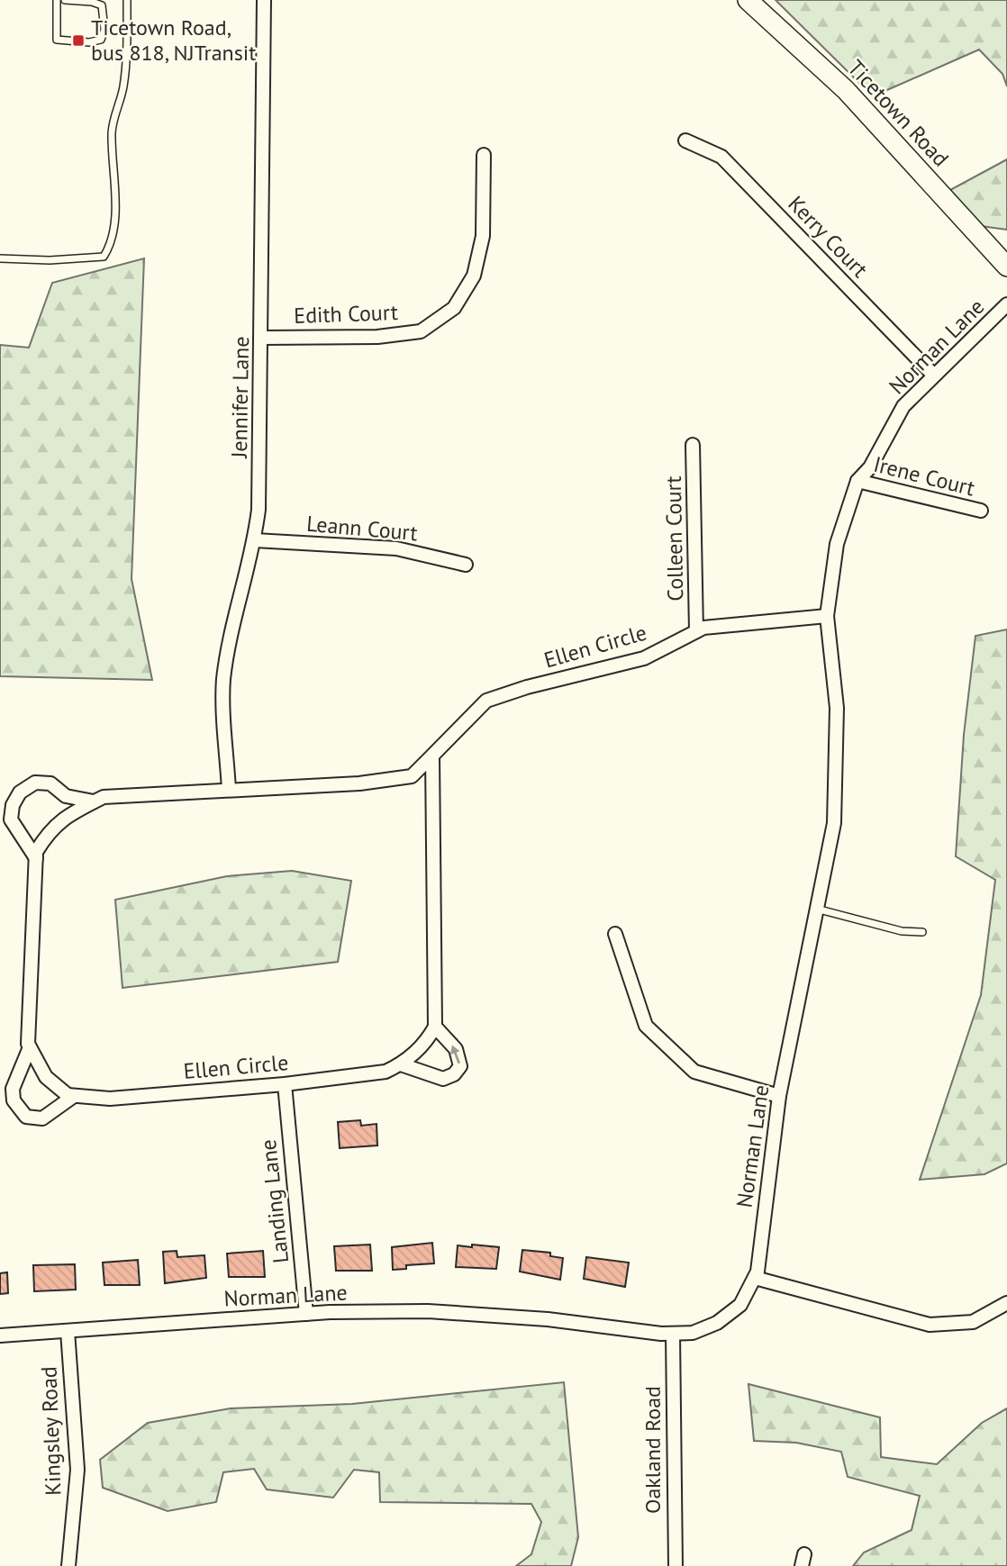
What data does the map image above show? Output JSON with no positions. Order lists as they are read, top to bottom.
{
  "streets": {
    "street": [
      "Ticetown Road",
      "Kerry Court",
      "Edith Court",
      "Norman Lane",
      "Jennifer Lane",
      "Irene Court",
      "Leann Court",
      "Colleen Court",
      "Ellen Circle",
      "Landing Lane",
      "Kingsley Road",
      "Oakland Road"
    ]
  },
  "crossings": [
    ["Kerry Court", "Norman Lane"],
    ["Edith Court", "Jennifer Lane"],
    ["Norman Lane", "Irene Court"],
    ["Norman Lane", "Ellen Circle"],
    ["Norman Lane", "Landing Lane"],
    ["Norman Lane", "Kingsley Road"],
    ["Norman Lane", "Oakland Road"],
    ["Jennifer Lane", "Leann Court"],
    ["Jennifer Lane", "Ellen Circle"],
    ["Colleen Court", "Ellen Circle"],
    ["Ellen Circle", "Landing Lane"]
  ],
  "places": {
    "transit": ["Ticetown Road, bus 818, NJTransit"]
  }
}
